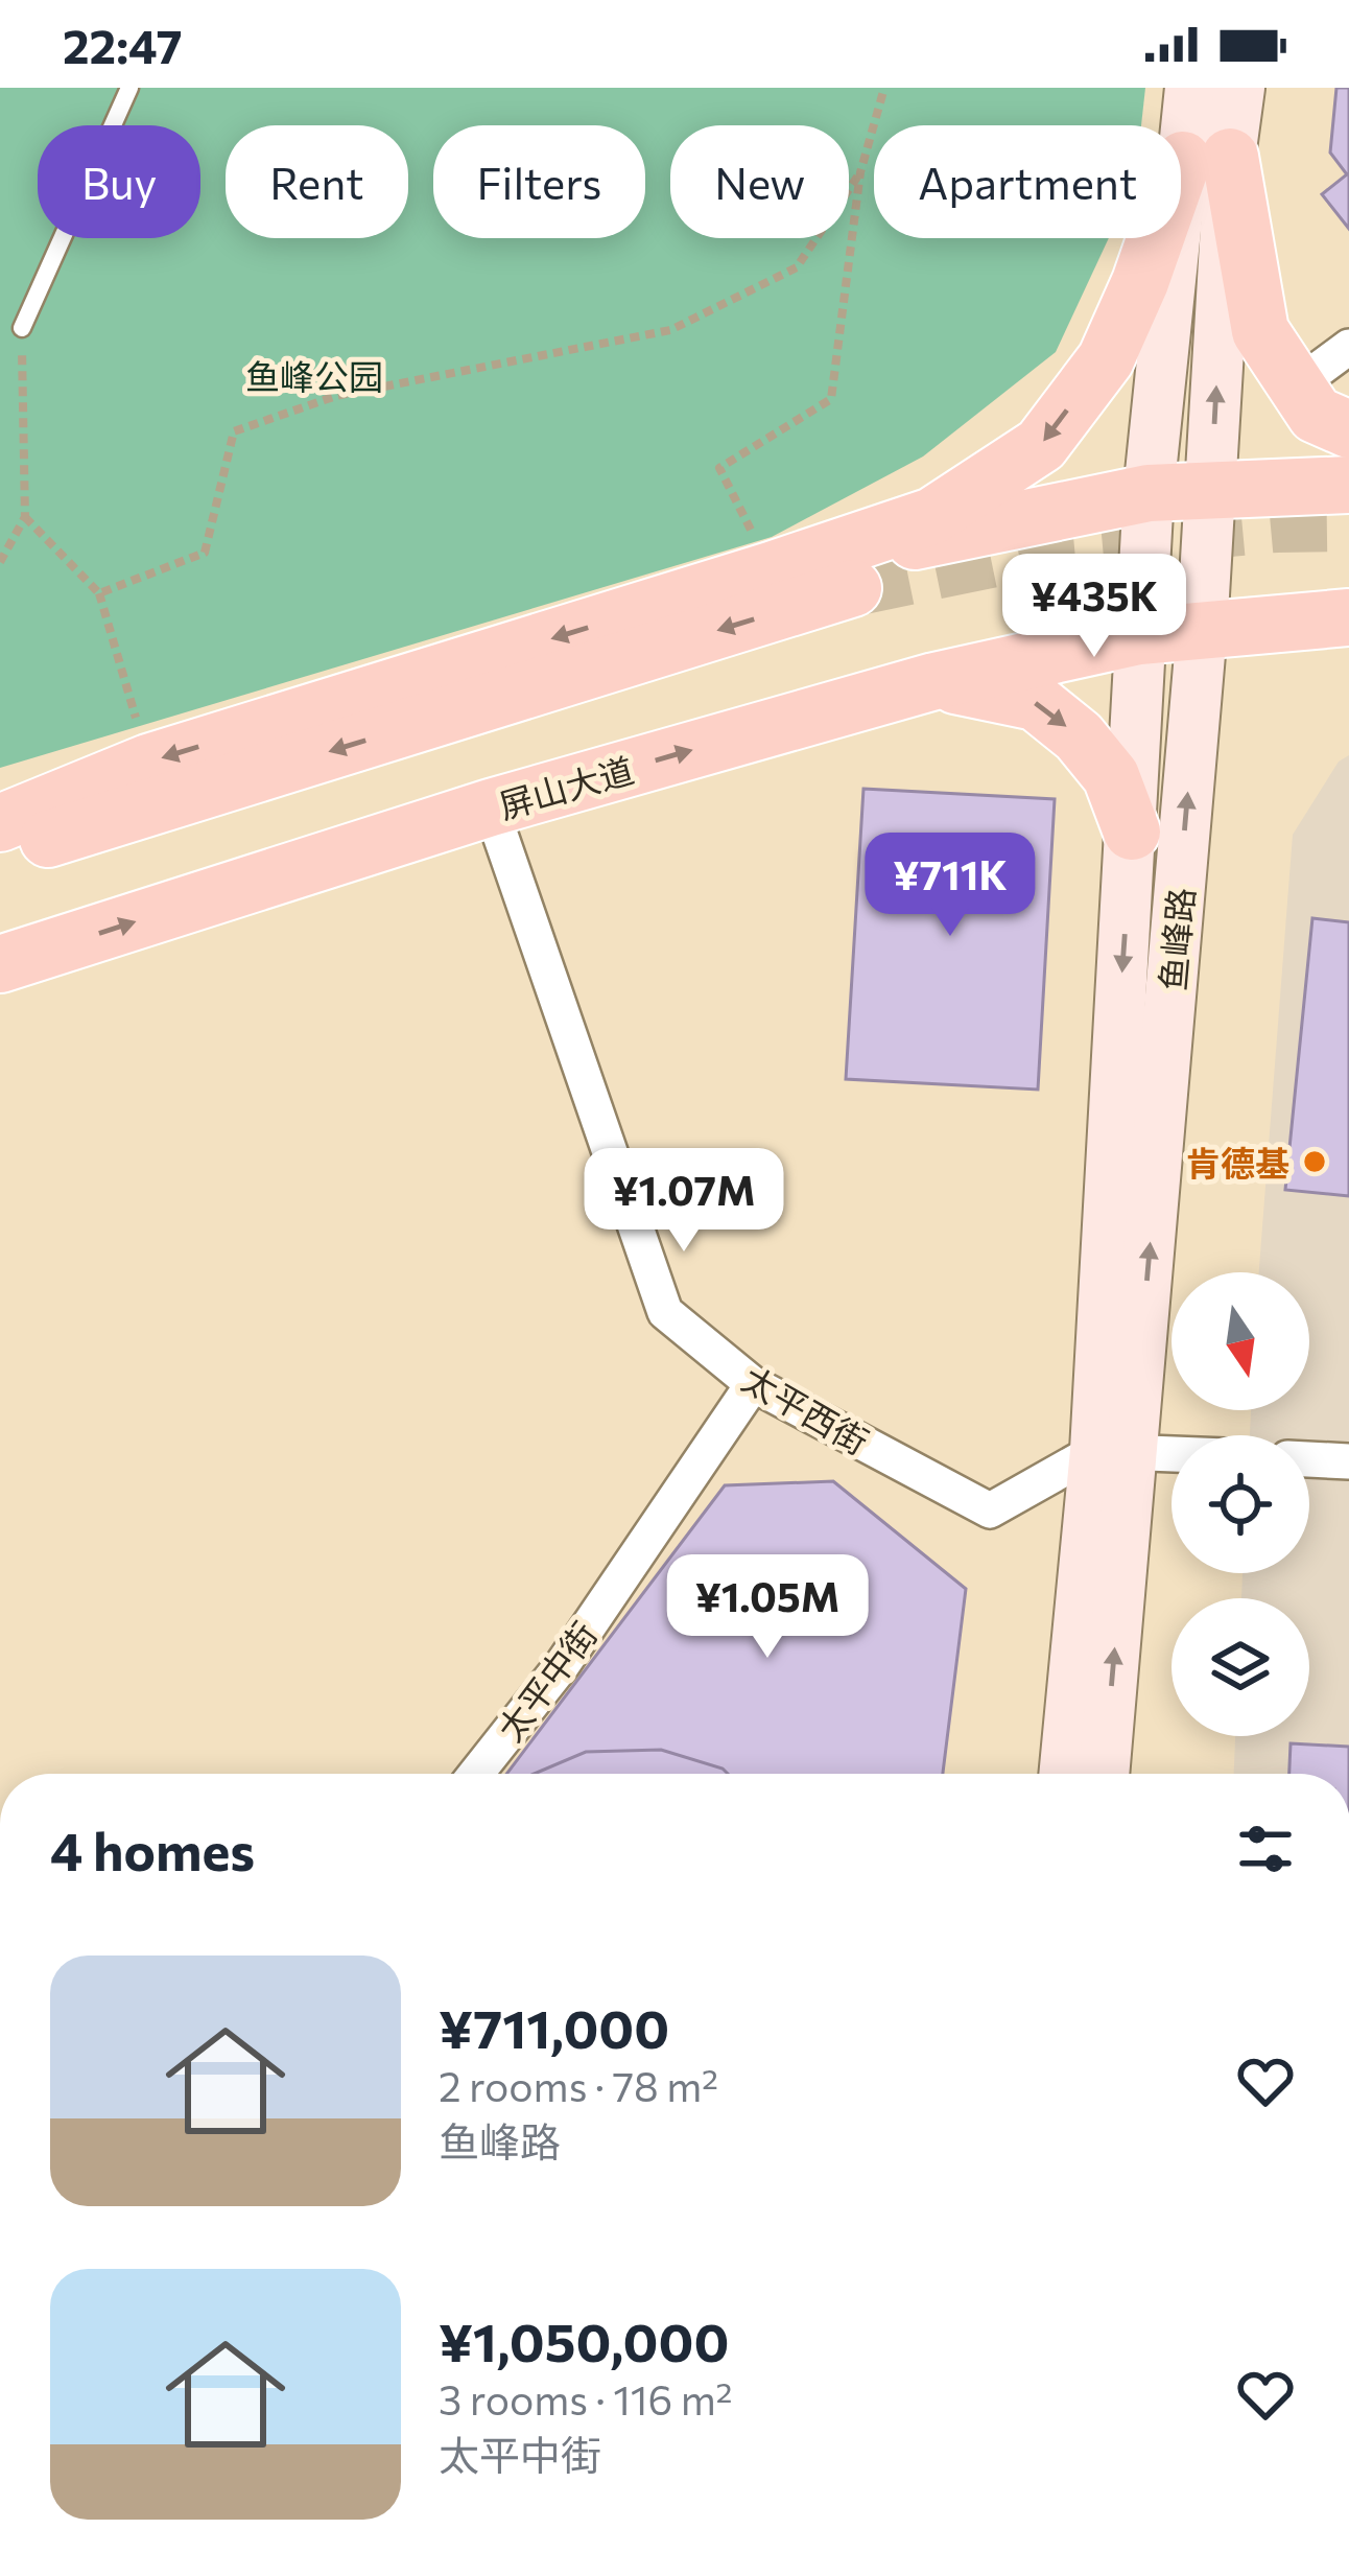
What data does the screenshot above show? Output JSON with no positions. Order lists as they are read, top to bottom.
{
  "streets": {
    "main road": ["屏山大道", "鱼峰路"],
    "street": ["太平西街", "太平中街"]
  },
  "crossings": [
    ["屏山大道", "鱼峰路"],
    ["屏山大道", "太平西街"],
    ["鱼峰路", "太平西街"],
    ["太平西街", "太平中街"]
  ],
  "parks": ["鱼峰公园"],
  "places": ["肯德基"],
  "north": "bottom",
  "page": {
    "status": "22:47",
    "chip": [
      "Buy",
      "Rent",
      "Filters",
      "New",
      "Apartment"
    ],
    "price": [
      "¥435K",
      "¥711K",
      "¥1.07M",
      "¥1.05M"
    ],
    "heading": "4 homes",
    "list": [
      {
        "name": "¥711,000",
        "note": "2 rooms · 78 m² · 鱼峰路"
      },
      {
        "name": "¥1,050,000",
        "note": "3 rooms · 116 m² · 太平中街"
      }
    ]
  }
}
